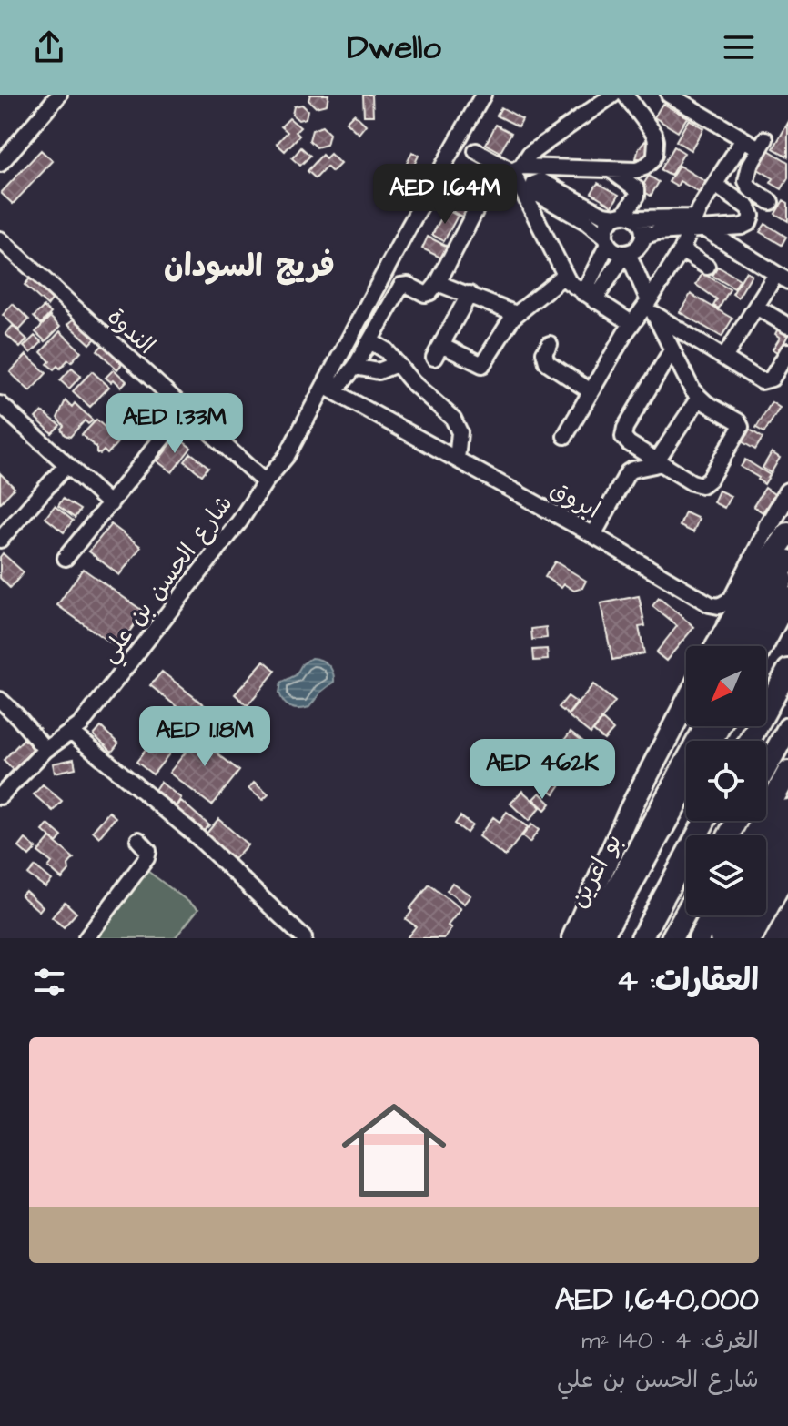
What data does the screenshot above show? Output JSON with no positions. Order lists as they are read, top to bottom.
{
  "streets": {
    "main road": ["بو اعرين"],
    "street": ["الندوة", "ابروق", "شارع الحسن بن علي"]
  },
  "crossings": [
    ["الندوة", "شارع الحسن بن علي"],
    ["ابروق", "شارع الحسن بن علي"]
  ],
  "districts": ["فريج السودان"],
  "north": "bottom left",
  "page": {
    "header": "Dwello",
    "price": [
      "AED 1.64M",
      "AED 1.33M",
      "AED 1.18M",
      "AED 462K"
    ],
    "heading": "العقارات: 4",
    "list": [
      {
        "name": "AED 1,640,000",
        "note": "الغرف: 4 · 140 m² · شارع الحسن بن علي"
      }
    ]
  }
}
